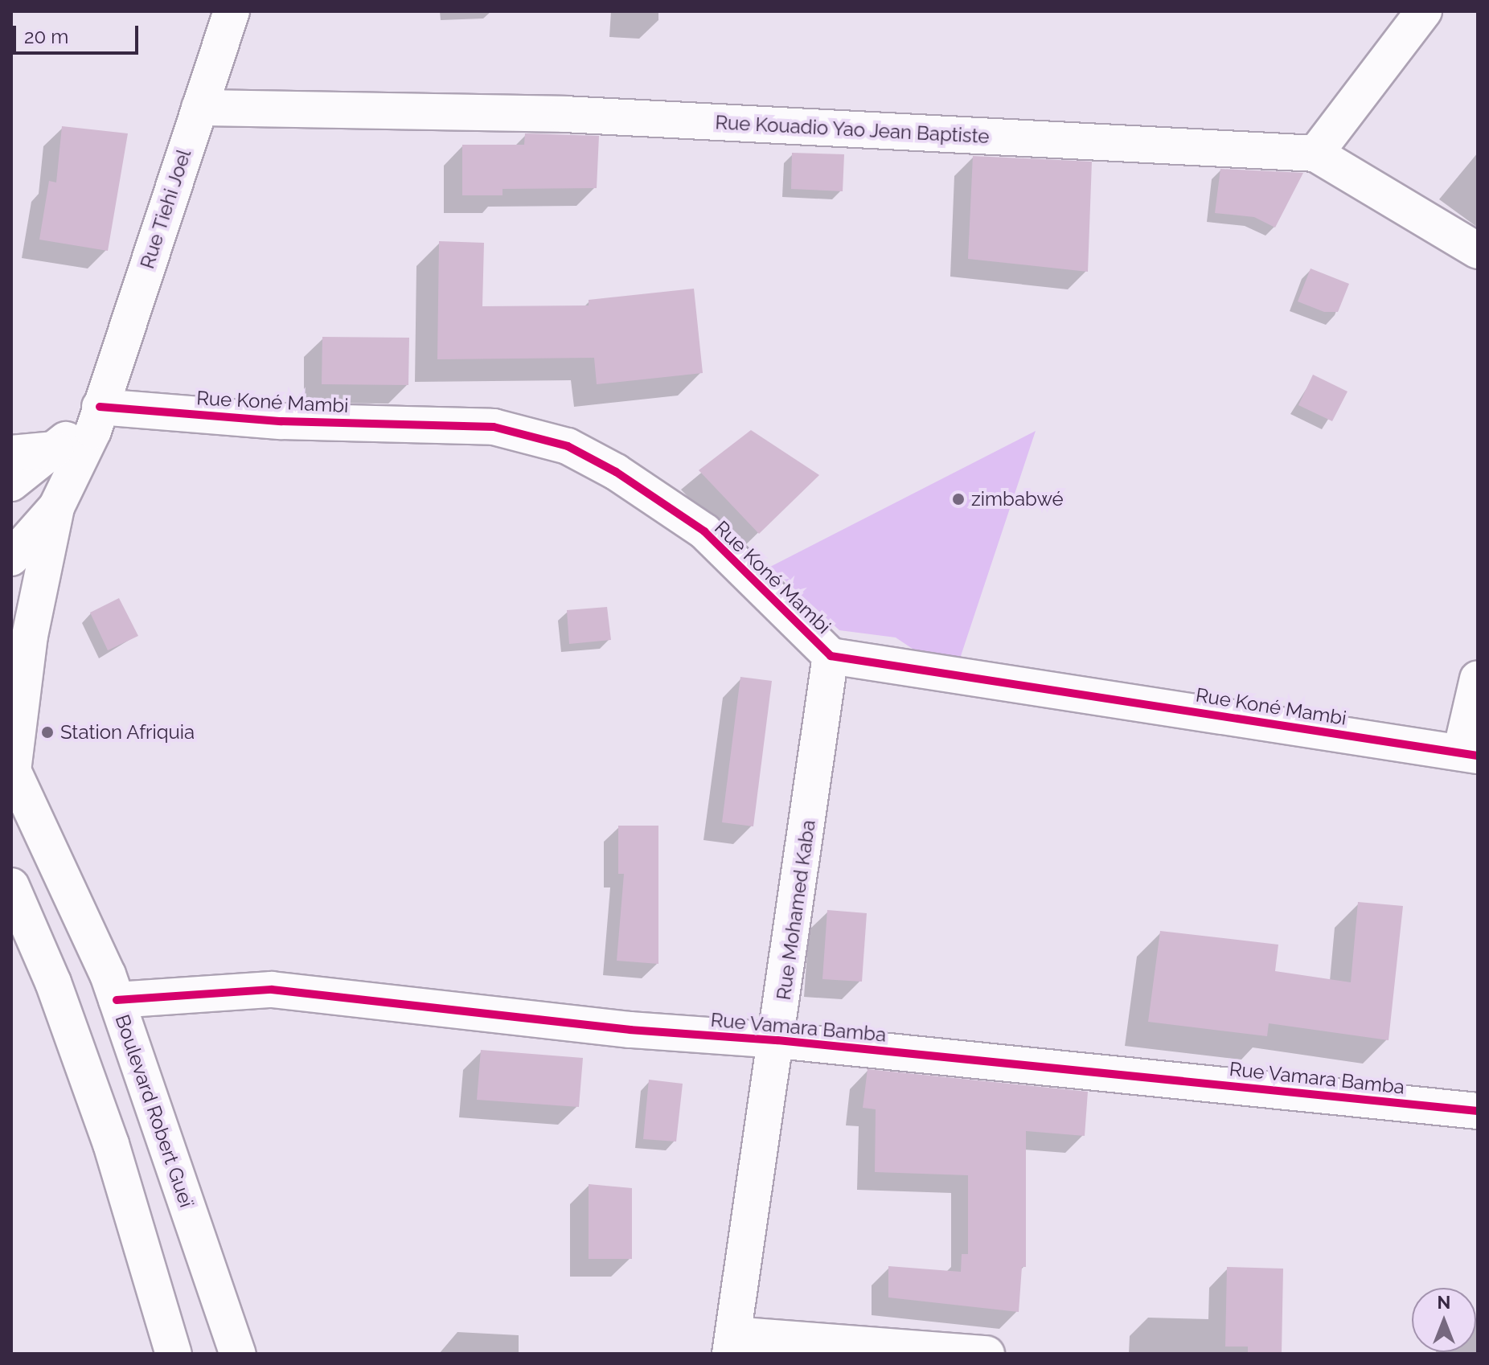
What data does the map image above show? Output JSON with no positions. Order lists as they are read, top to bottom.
{
  "streets": {
    "street": [
      "Rue Kouadio Yao Jean Baptiste",
      "Rue Tiehi Joel",
      "Rue Koné Mambi",
      "Rue Mohamed Kaba",
      "Rue Vamara Bamba",
      "Boulevard Robert Gueï"
    ]
  },
  "crossings": [
    ["Rue Kouadio Yao Jean Baptiste", "Rue Tiehi Joel"],
    ["Rue Tiehi Joel", "Rue Koné Mambi"],
    ["Rue Koné Mambi", "Rue Mohamed Kaba"],
    ["Rue Mohamed Kaba", "Rue Vamara Bamba"],
    ["Rue Vamara Bamba", "Boulevard Robert Gueï"]
  ],
  "places": ["zimbabwé", "Station Afriquia"],
  "scale_bar": "20 m",
  "north": "top"
}
